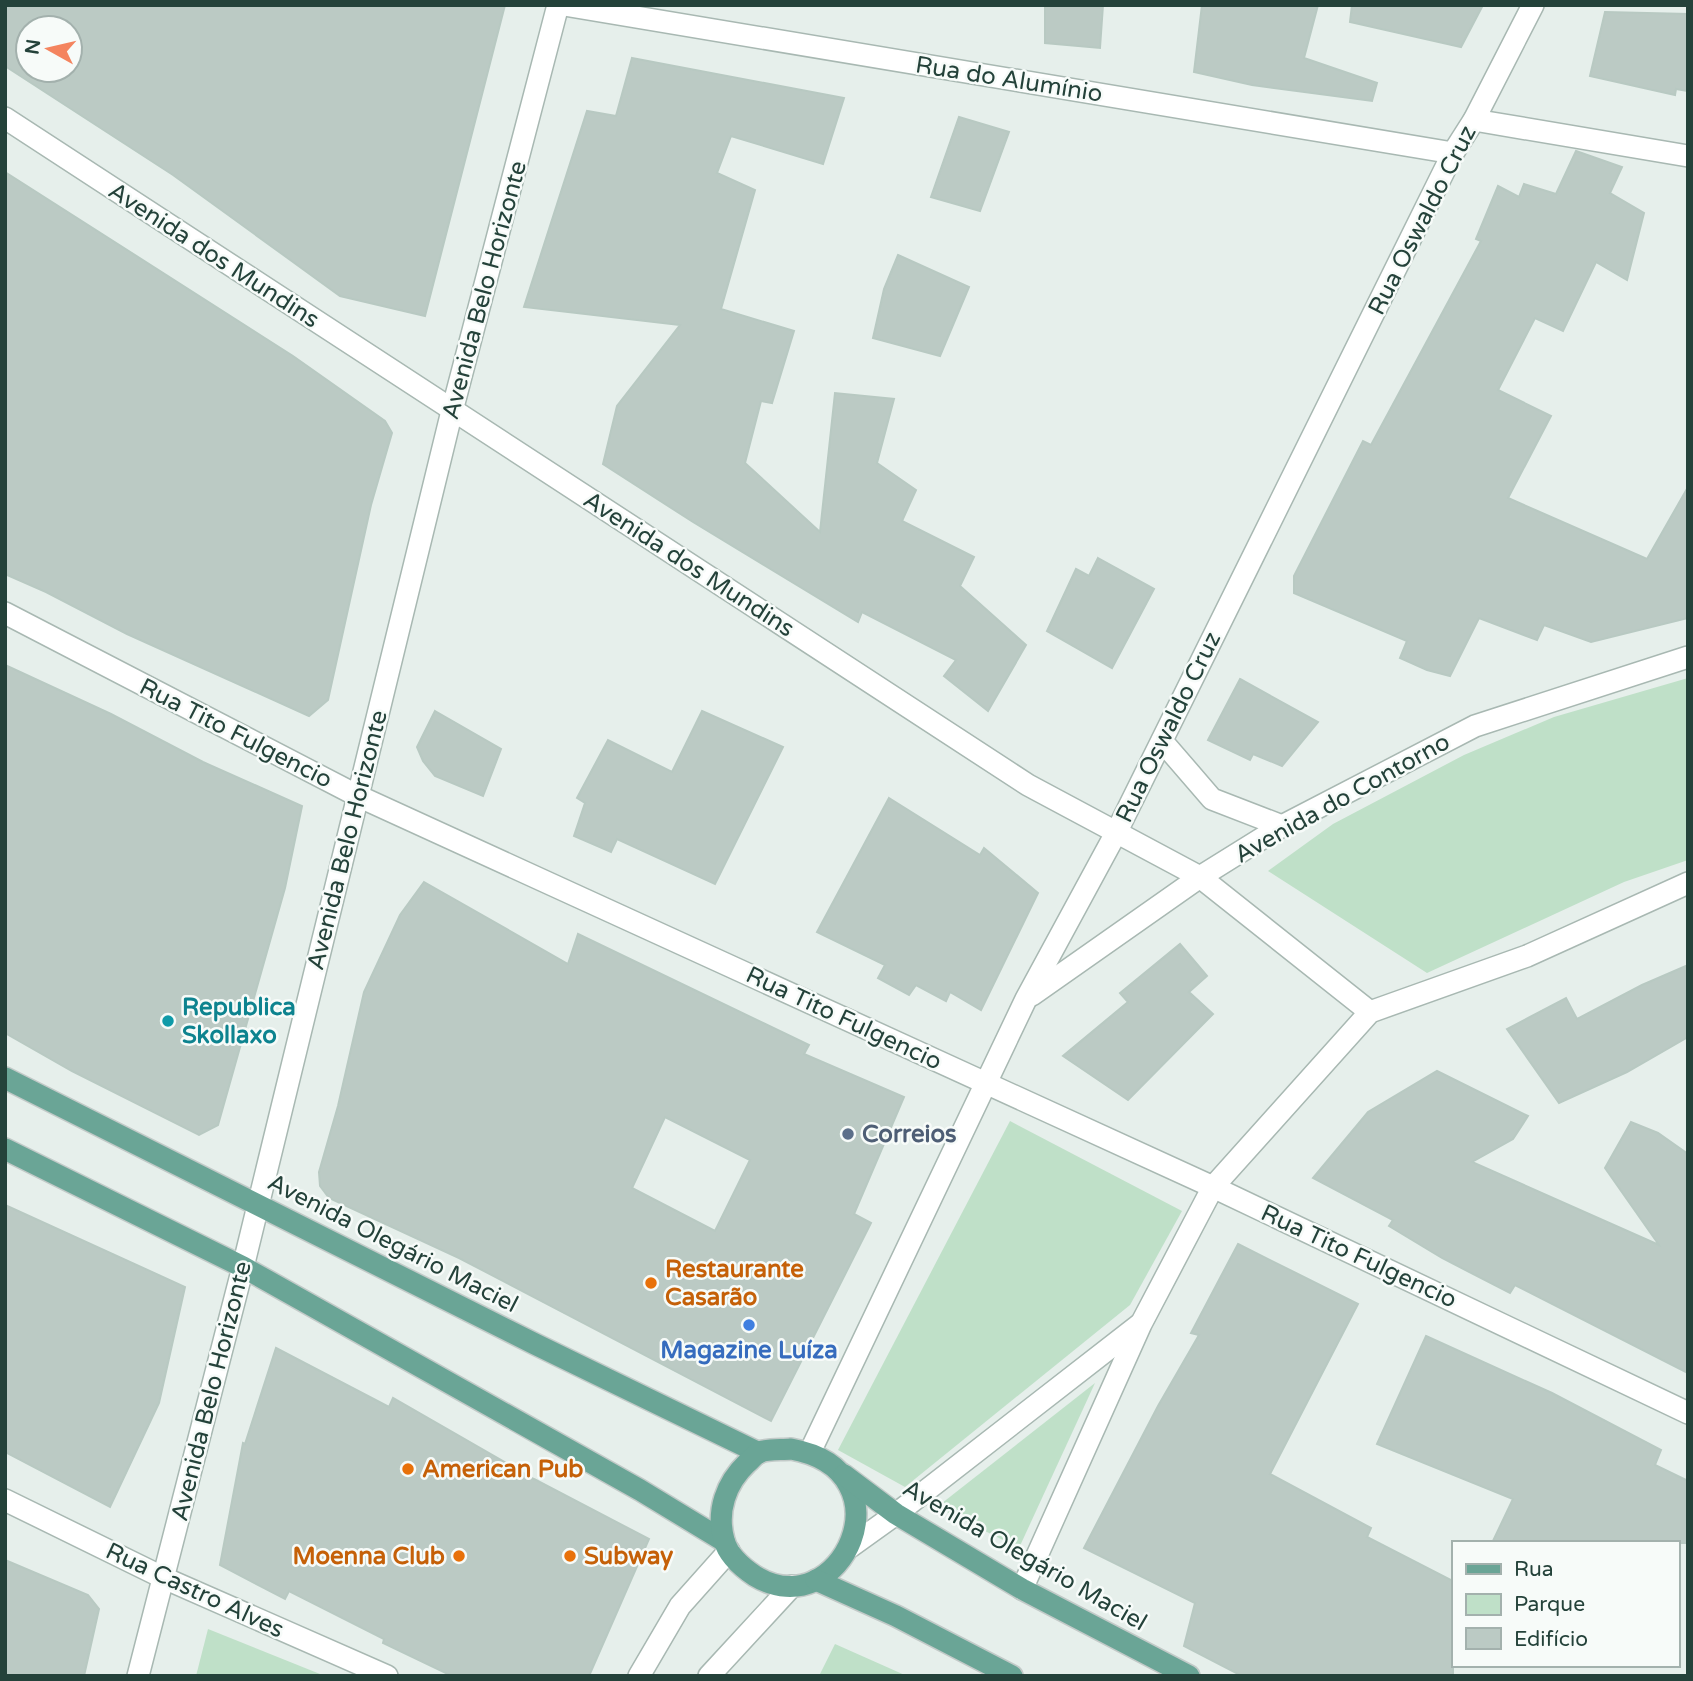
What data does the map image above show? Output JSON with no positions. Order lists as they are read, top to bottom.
{
  "streets": {
    "main road": ["Avenida Olegário Maciel"],
    "street": [
      "Rua do Alumínio",
      "Rua Oswaldo Cruz",
      "Avenida dos Mundins",
      "Avenida Belo Horizonte",
      "Rua Tito Fulgencio",
      "Avenida do Contorno",
      "Rua Castro Alves"
    ]
  },
  "crossings": [
    ["Rua do Alumínio", "Rua Oswaldo Cruz"],
    ["Rua Oswaldo Cruz", "Avenida dos Mundins"],
    ["Rua Oswaldo Cruz", "Rua Tito Fulgencio"],
    ["Rua Oswaldo Cruz", "Avenida do Contorno"],
    ["Rua Oswaldo Cruz", "Avenida Olegário Maciel"],
    ["Avenida dos Mundins", "Avenida Belo Horizonte"],
    ["Avenida dos Mundins", "Avenida do Contorno"],
    ["Avenida Belo Horizonte", "Rua Tito Fulgencio"],
    ["Avenida Belo Horizonte", "Avenida Olegário Maciel"],
    ["Avenida Belo Horizonte", "Rua Castro Alves"]
  ],
  "places": [
    "Republica Skollaxo",
    "Correios",
    "Restaurante Casarão",
    "Magazine Luíza",
    "American Pub",
    "Moenna Club",
    "Subway"
  ],
  "legend": ["Rua", "Parque", "Edifício"],
  "north": "left"
}
